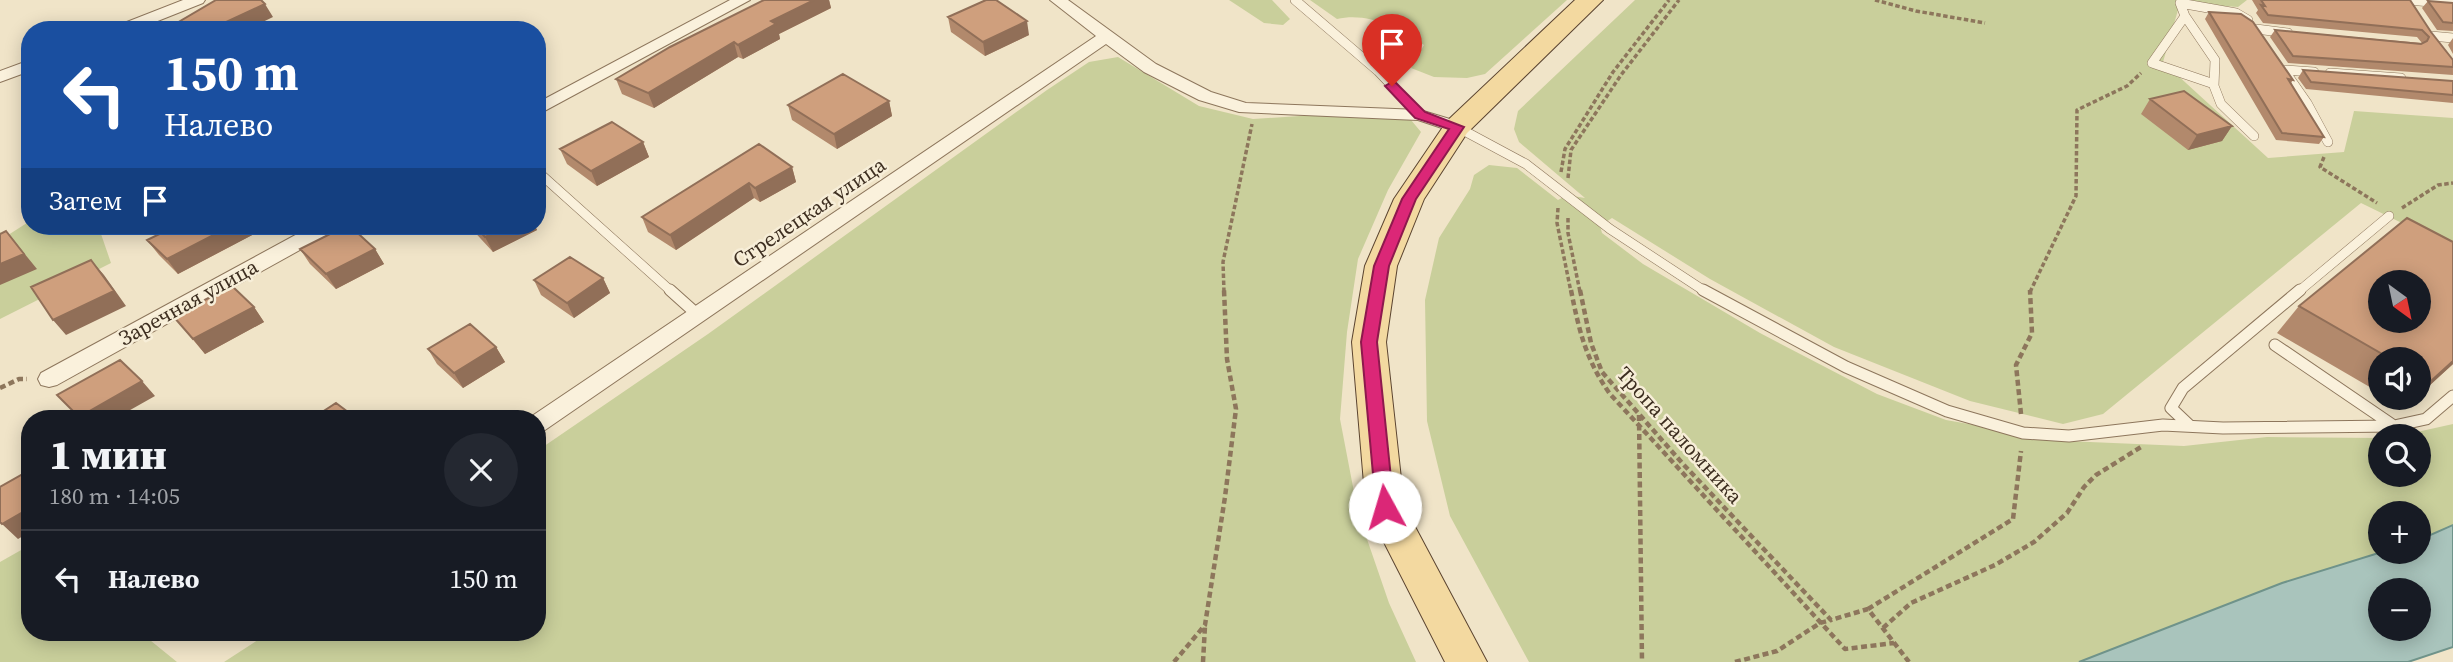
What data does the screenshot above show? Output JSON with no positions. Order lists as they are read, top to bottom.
{
  "streets": {
    "street": ["Стрелецкая улица", "Заречная улица"],
    "path": ["Тропа паломника"]
  },
  "north": "bottom right",
  "page": {
    "turn": ["150 m", "Налево"],
    "then": "Затем",
    "map_buttons": ["+", "−"],
    "heading": ["1 мин", "180 m · 14:05"],
    "list": [
      {
        "name": "Налево",
        "value": "150 m"
      }
    ]
  }
}
